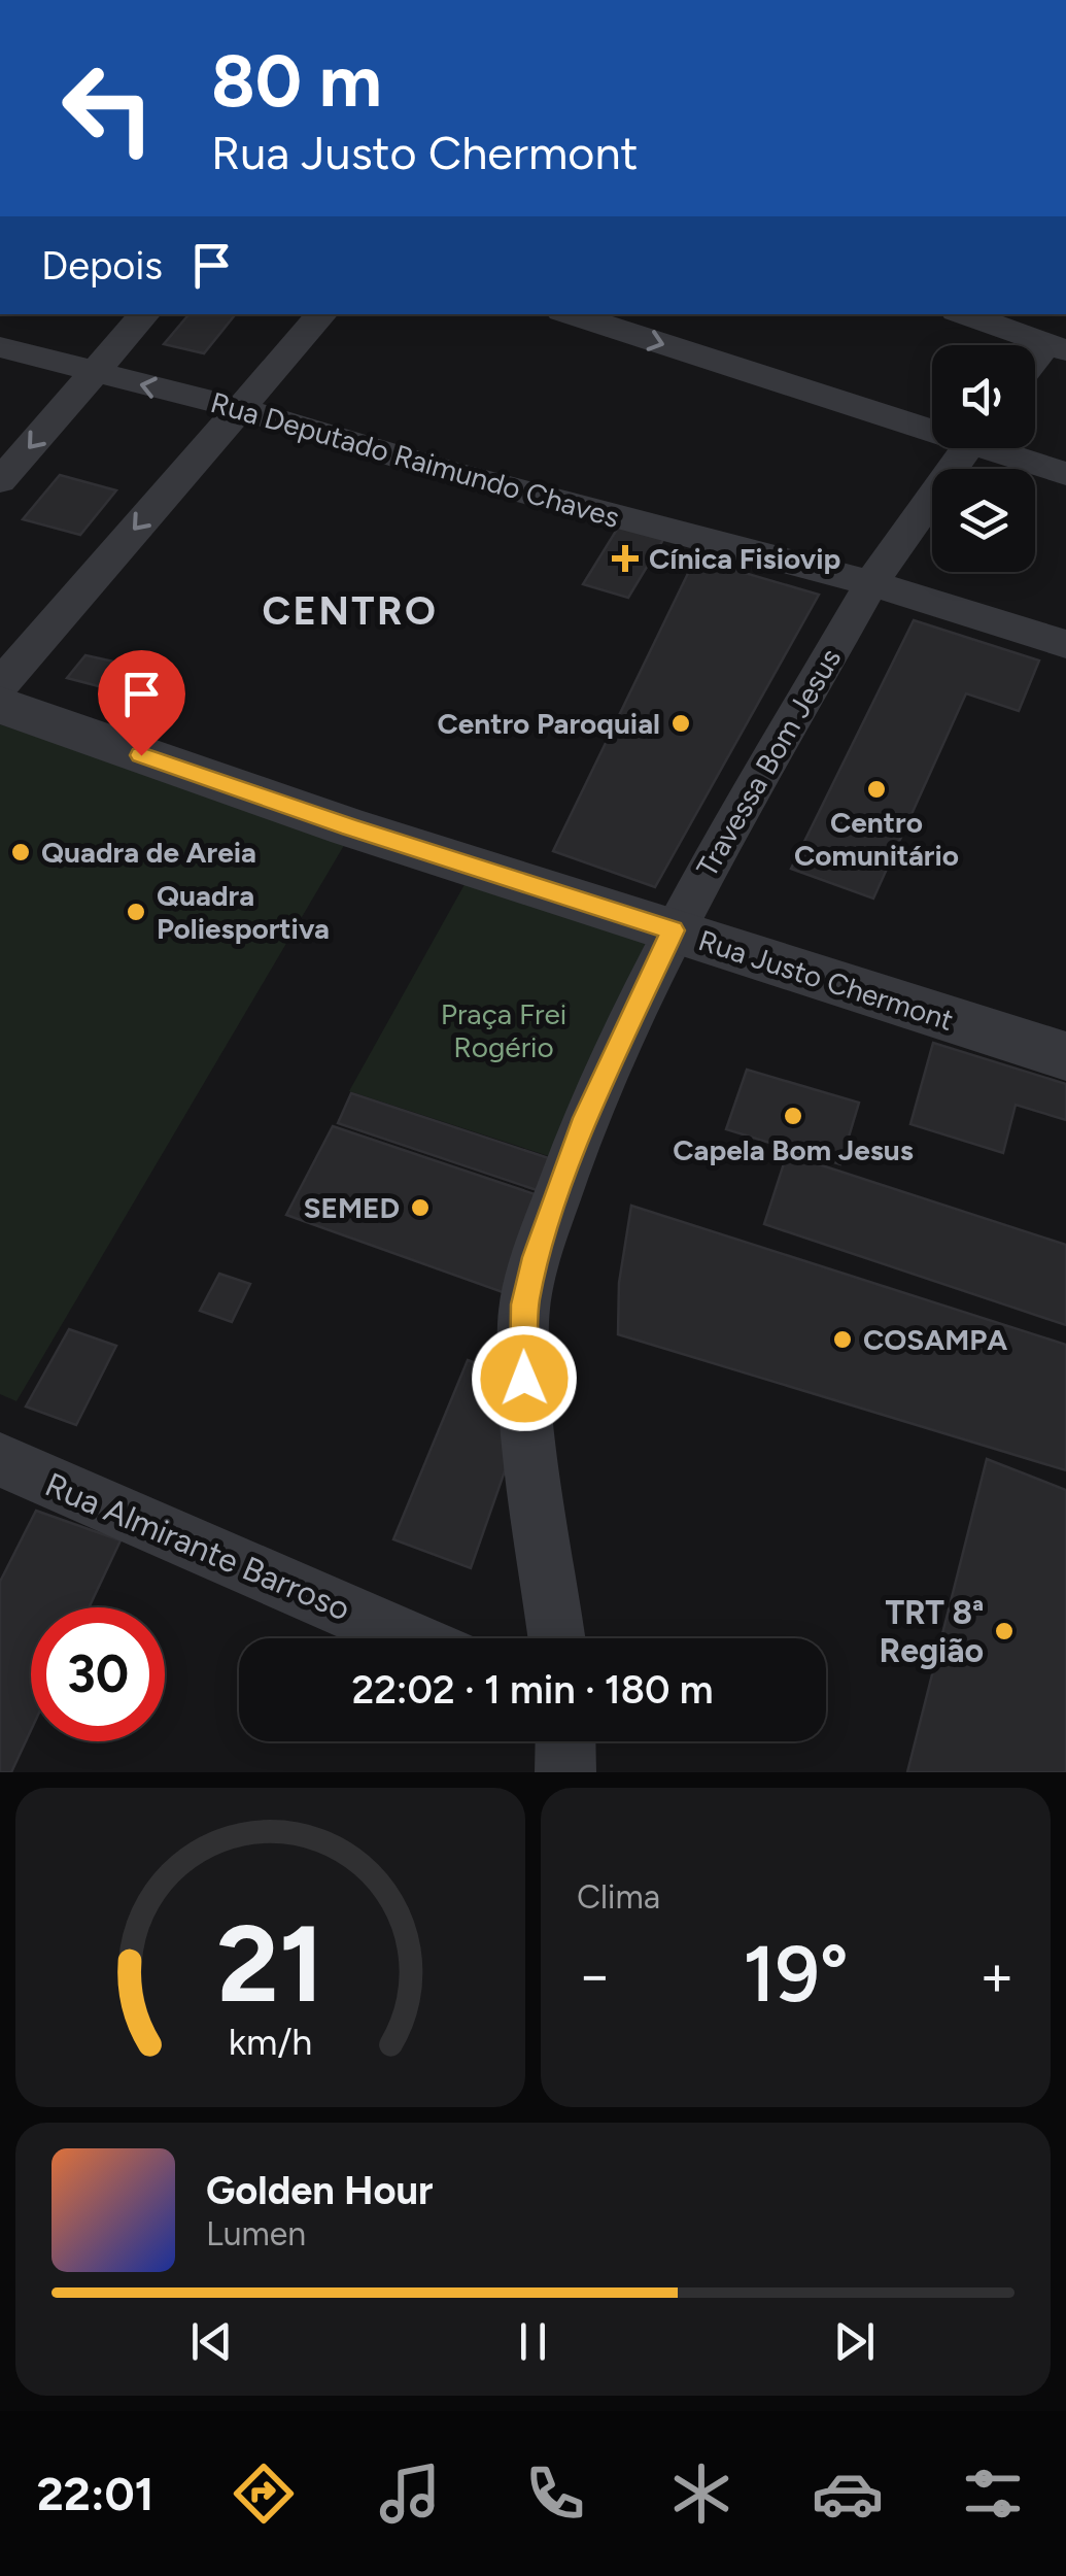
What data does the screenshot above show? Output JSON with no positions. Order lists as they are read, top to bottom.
{
  "streets": {
    "street": [
      "Rua Deputado Raimundo Chaves",
      "Travessa Bom Jesus",
      "Rua Justo Chermont",
      "Rua Almirante Barroso"
    ]
  },
  "crossings": [
    ["Rua Deputado Raimundo Chaves", "Travessa Bom Jesus"],
    ["Travessa Bom Jesus", "Rua Justo Chermont"]
  ],
  "districts": ["CENTRO"],
  "parks": ["Praça Frei Rogério"],
  "places": {
    "health": ["Cínica Fisiovip"],
    "other": [
      "Centro Paroquial",
      "Centro Comunitário",
      "Quadra de Areia",
      "Quadra Poliesportiva",
      "Capela Bom Jesus",
      "SEMED",
      "COSAMPA",
      "TRT 8ª Região"
    ]
  },
  "page": {
    "turn": ["80 m", "Rua Justo Chermont"],
    "then": "Depois",
    "limit": "30",
    "trip": "22:02 · 1 min · 180 m",
    "tile": "Clima",
    "heat": ["−", "19°", "+"],
    "song": ["Golden Hour", "Lumen"],
    "tabs": "22:01",
    "gauge": ["21", "km/h"]
  }
}
